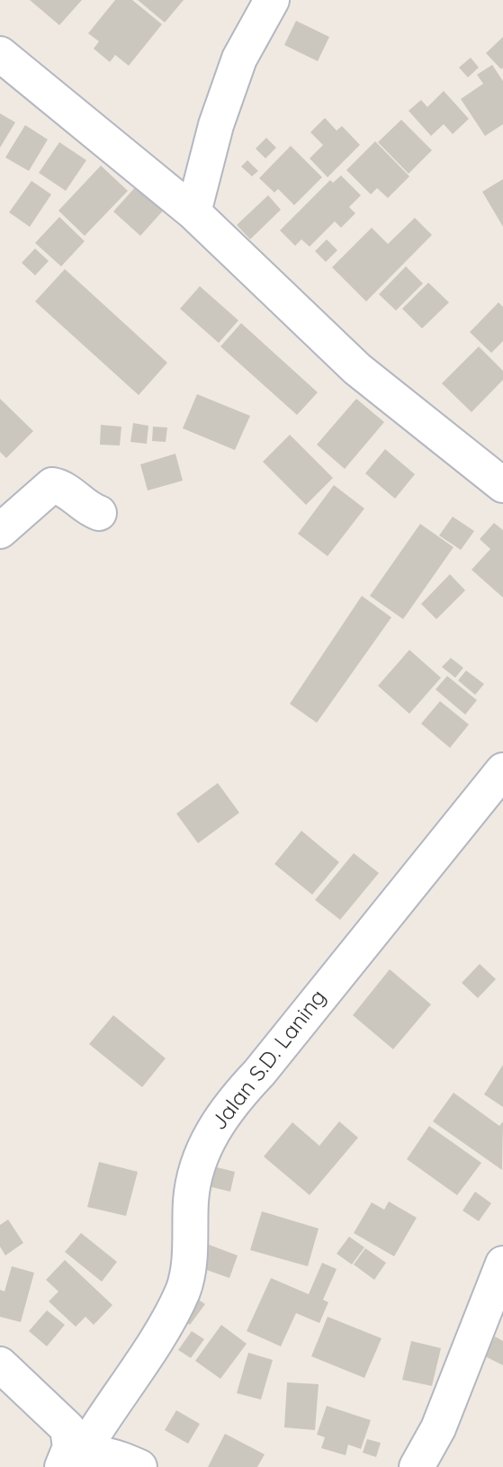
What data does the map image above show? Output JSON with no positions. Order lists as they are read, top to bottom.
{
  "streets": {
    "street": ["Jalan S.D. Laning"]
  }
}
